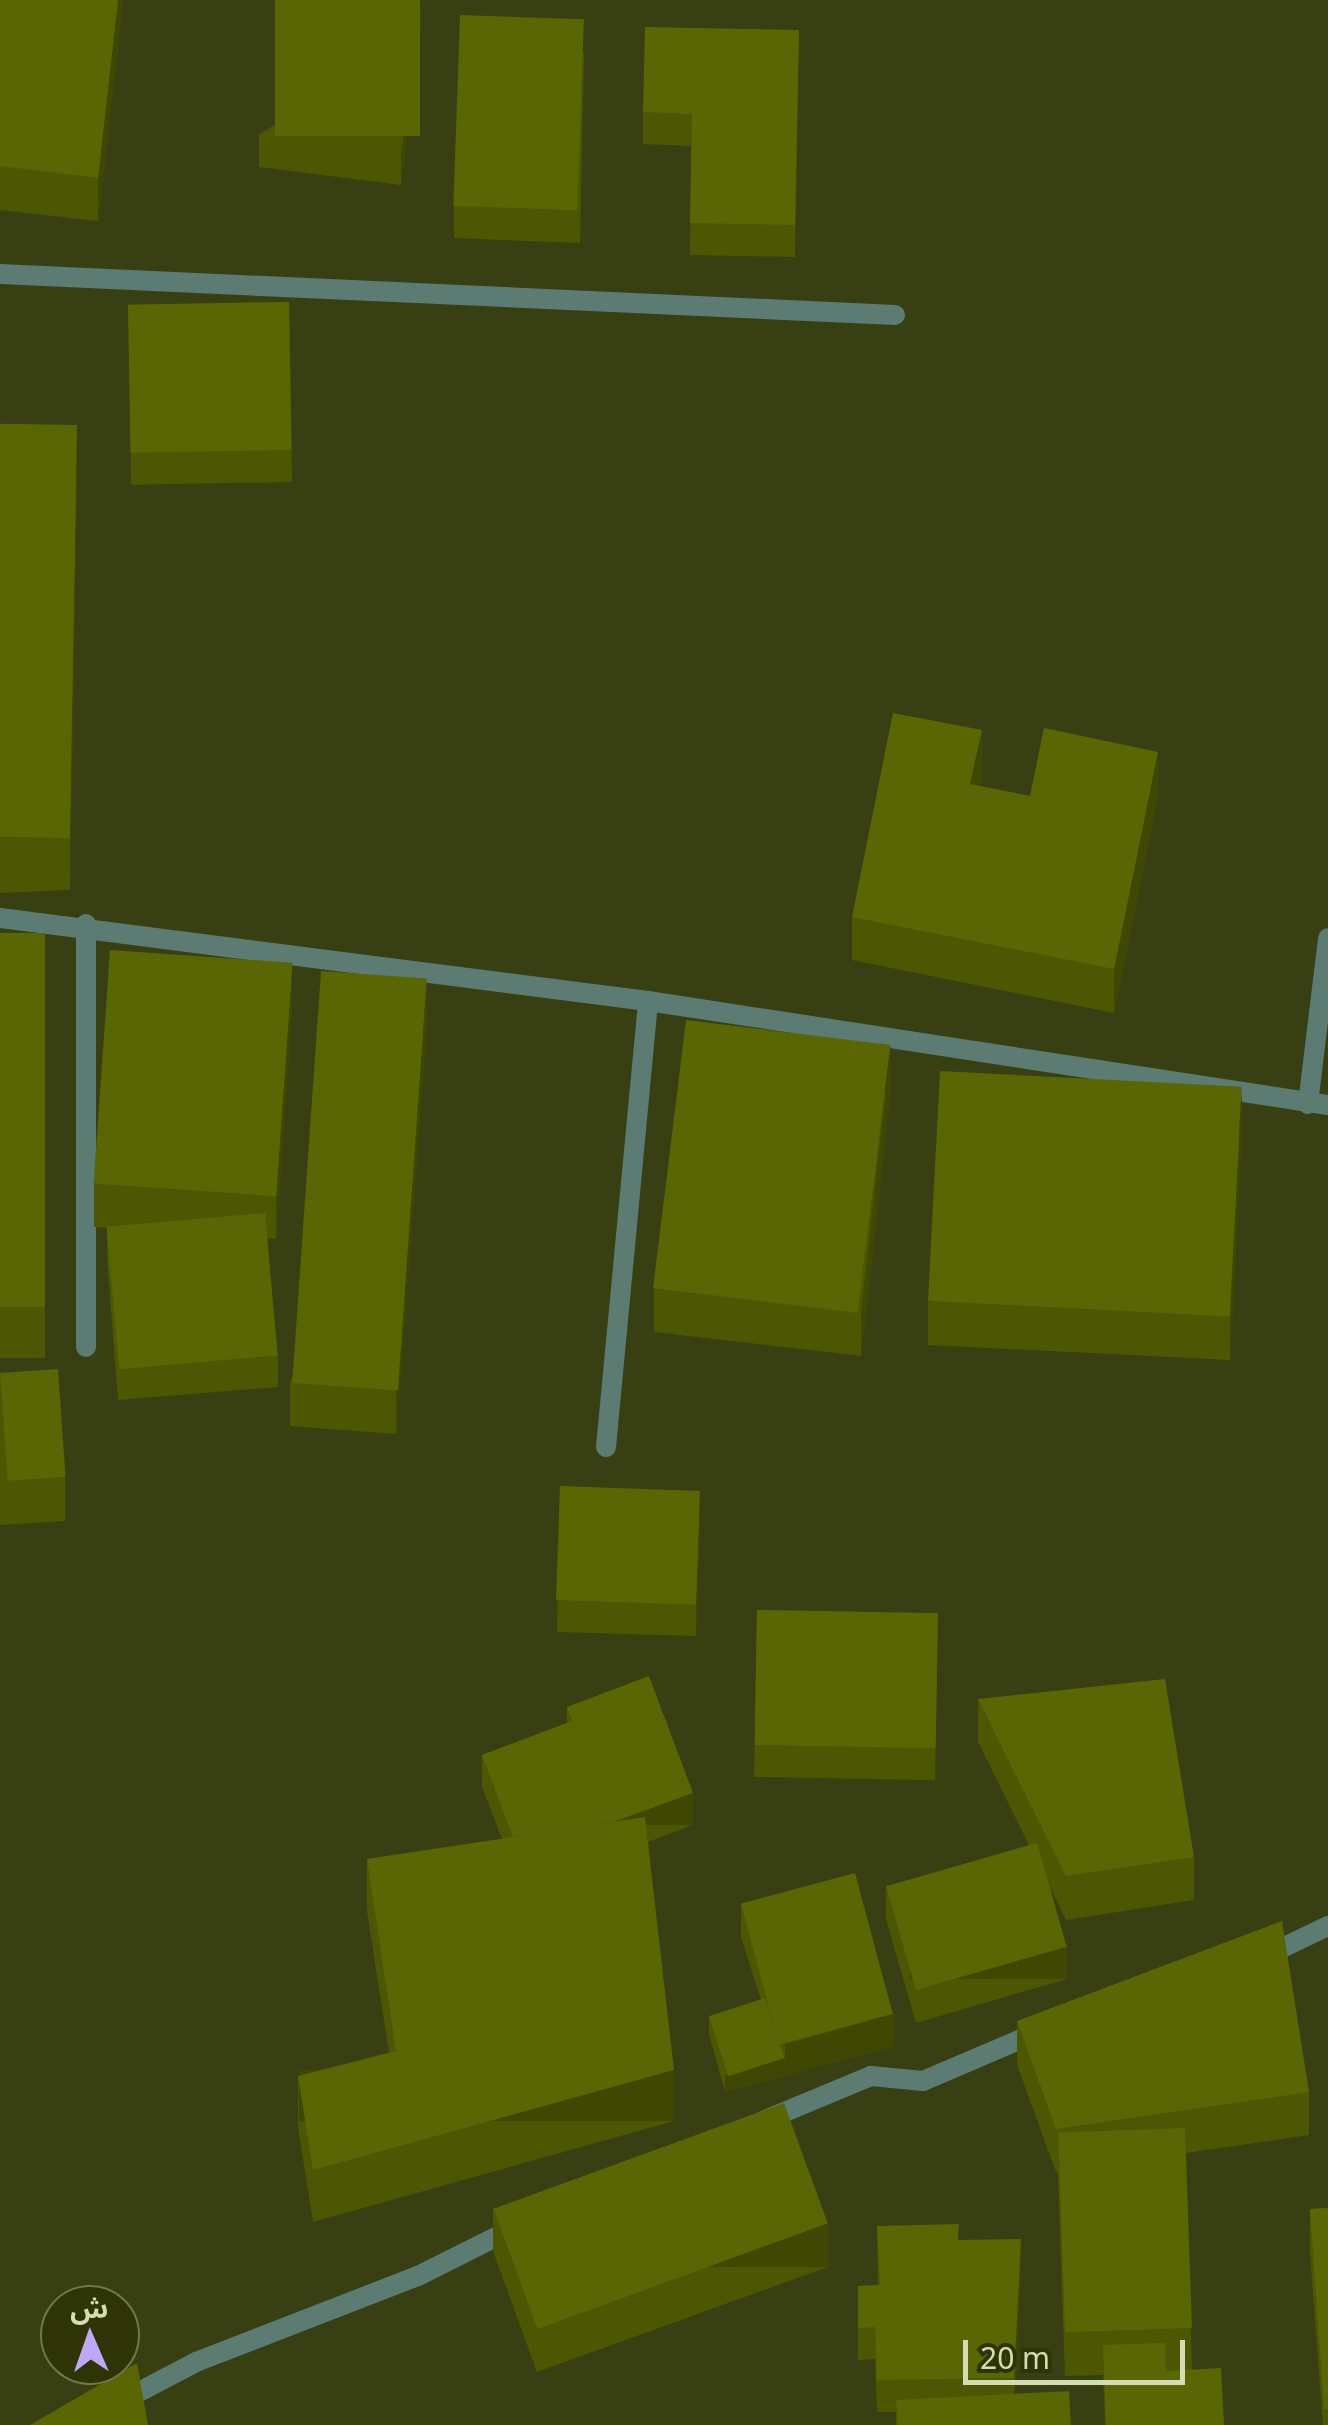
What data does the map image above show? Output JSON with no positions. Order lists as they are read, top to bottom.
{
  "scale_bar": "20 m",
  "north": "top"
}
